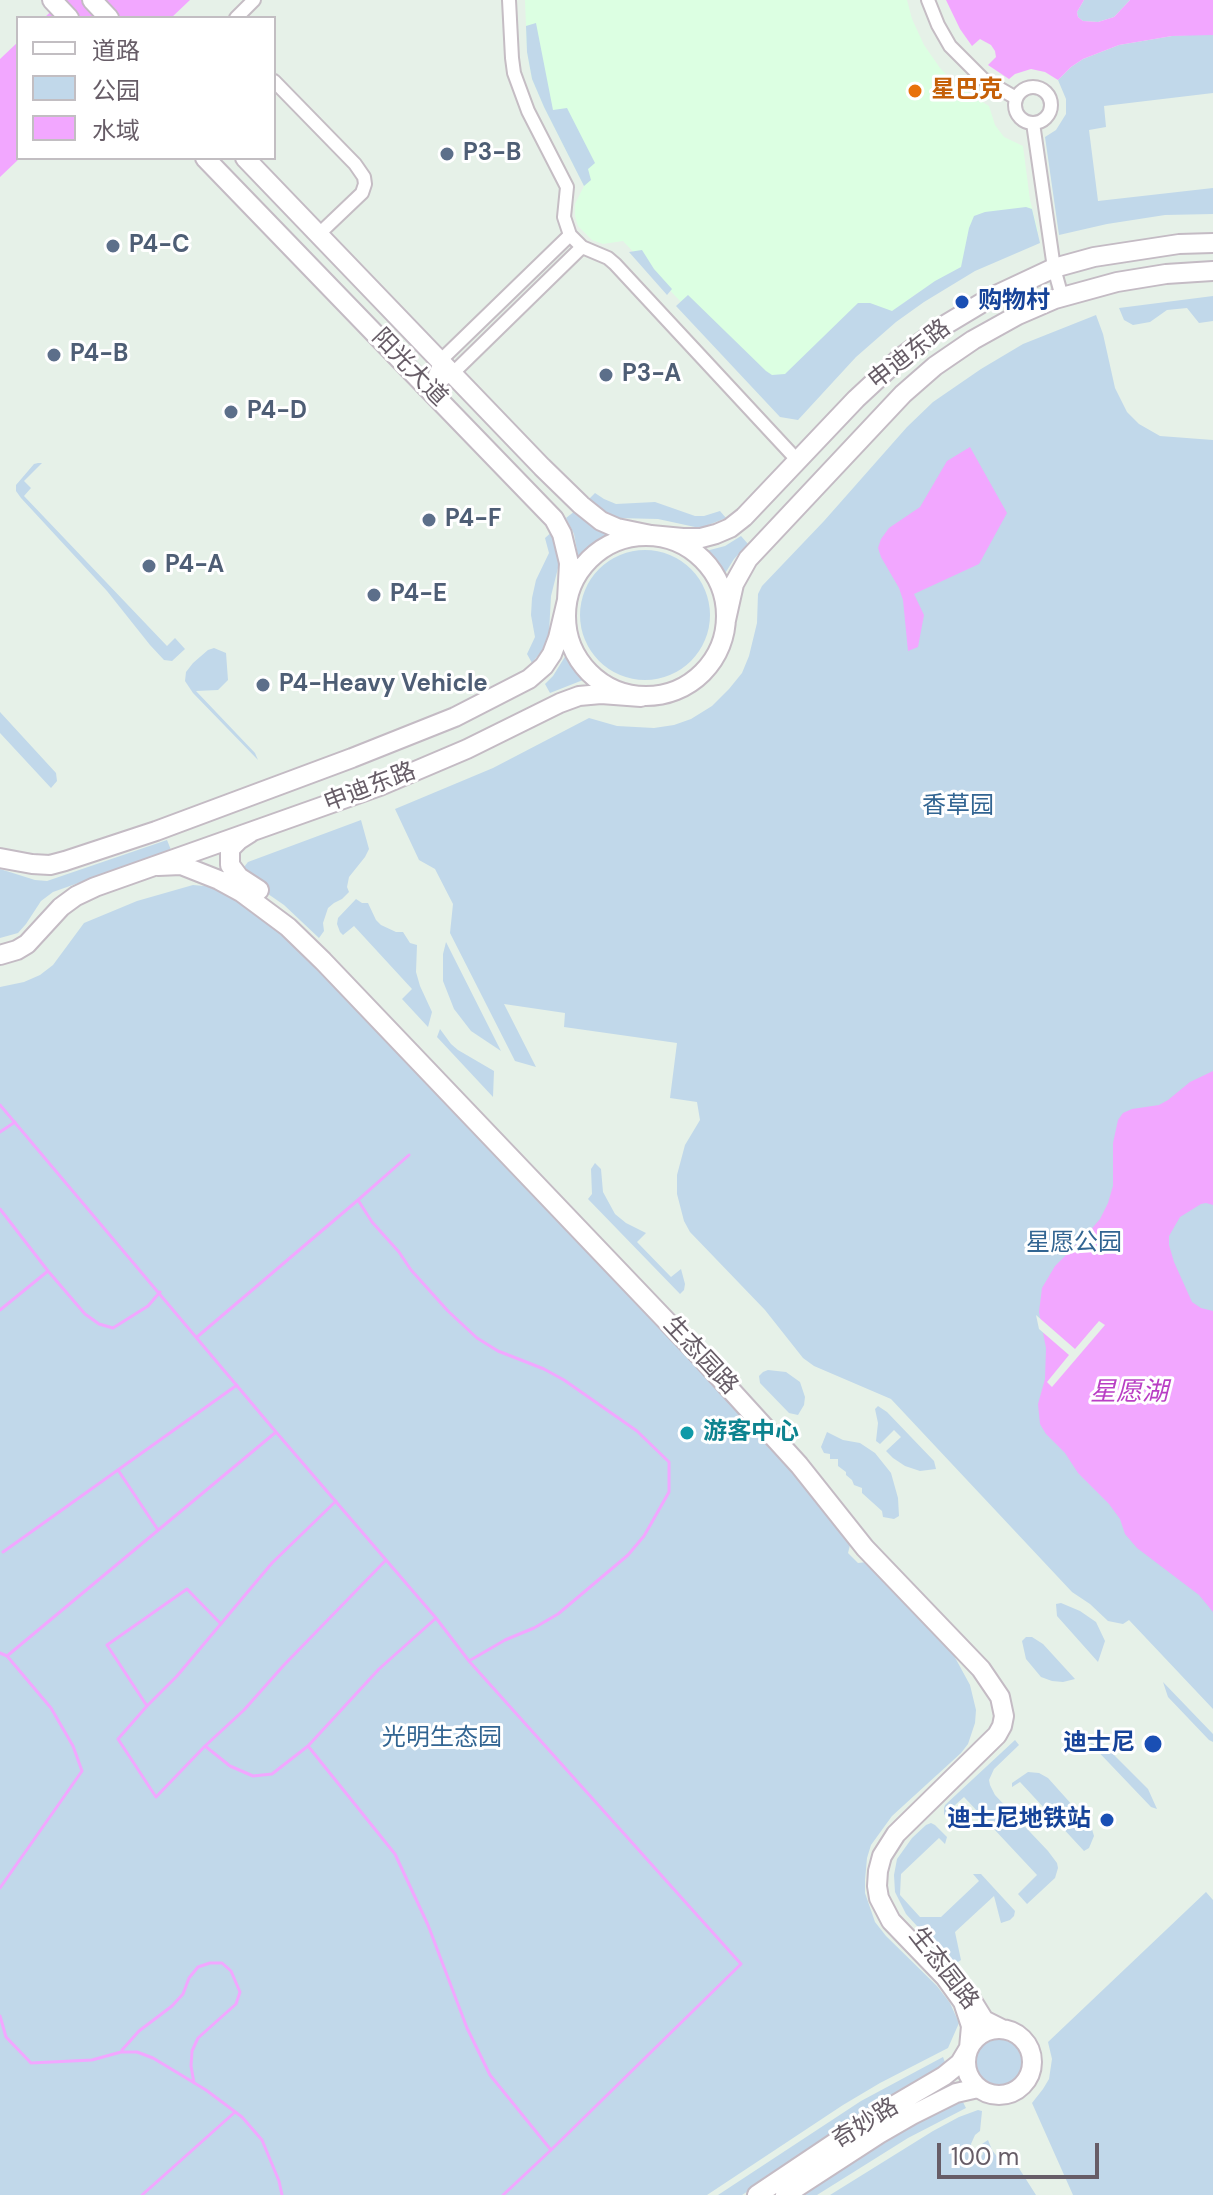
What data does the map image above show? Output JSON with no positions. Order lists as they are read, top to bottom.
{
  "streets": {
    "street": [
      "申迪东路",
      "阳光大道",
      "生态园路",
      "奇妙路"
    ]
  },
  "crossings": [
    ["申迪东路", "阳光大道"],
    ["申迪东路", "生态园路"],
    ["生态园路", "奇妙路"]
  ],
  "water": ["星愿湖"],
  "parks": ["香草园", "星愿公园", "光明生态园"],
  "places": [
    "星巴克",
    "P3-B",
    "P4-C",
    "购物村",
    "P4-B",
    "P3-A",
    "P4-D",
    "P4-F",
    "P4-A",
    "P4-E",
    "P4-Heavy Vehicle",
    "游客中心",
    "迪士尼",
    "迪士尼地铁站"
  ],
  "legend": ["道路", "公园", "水域"],
  "scale_bar": "100 m"
}
